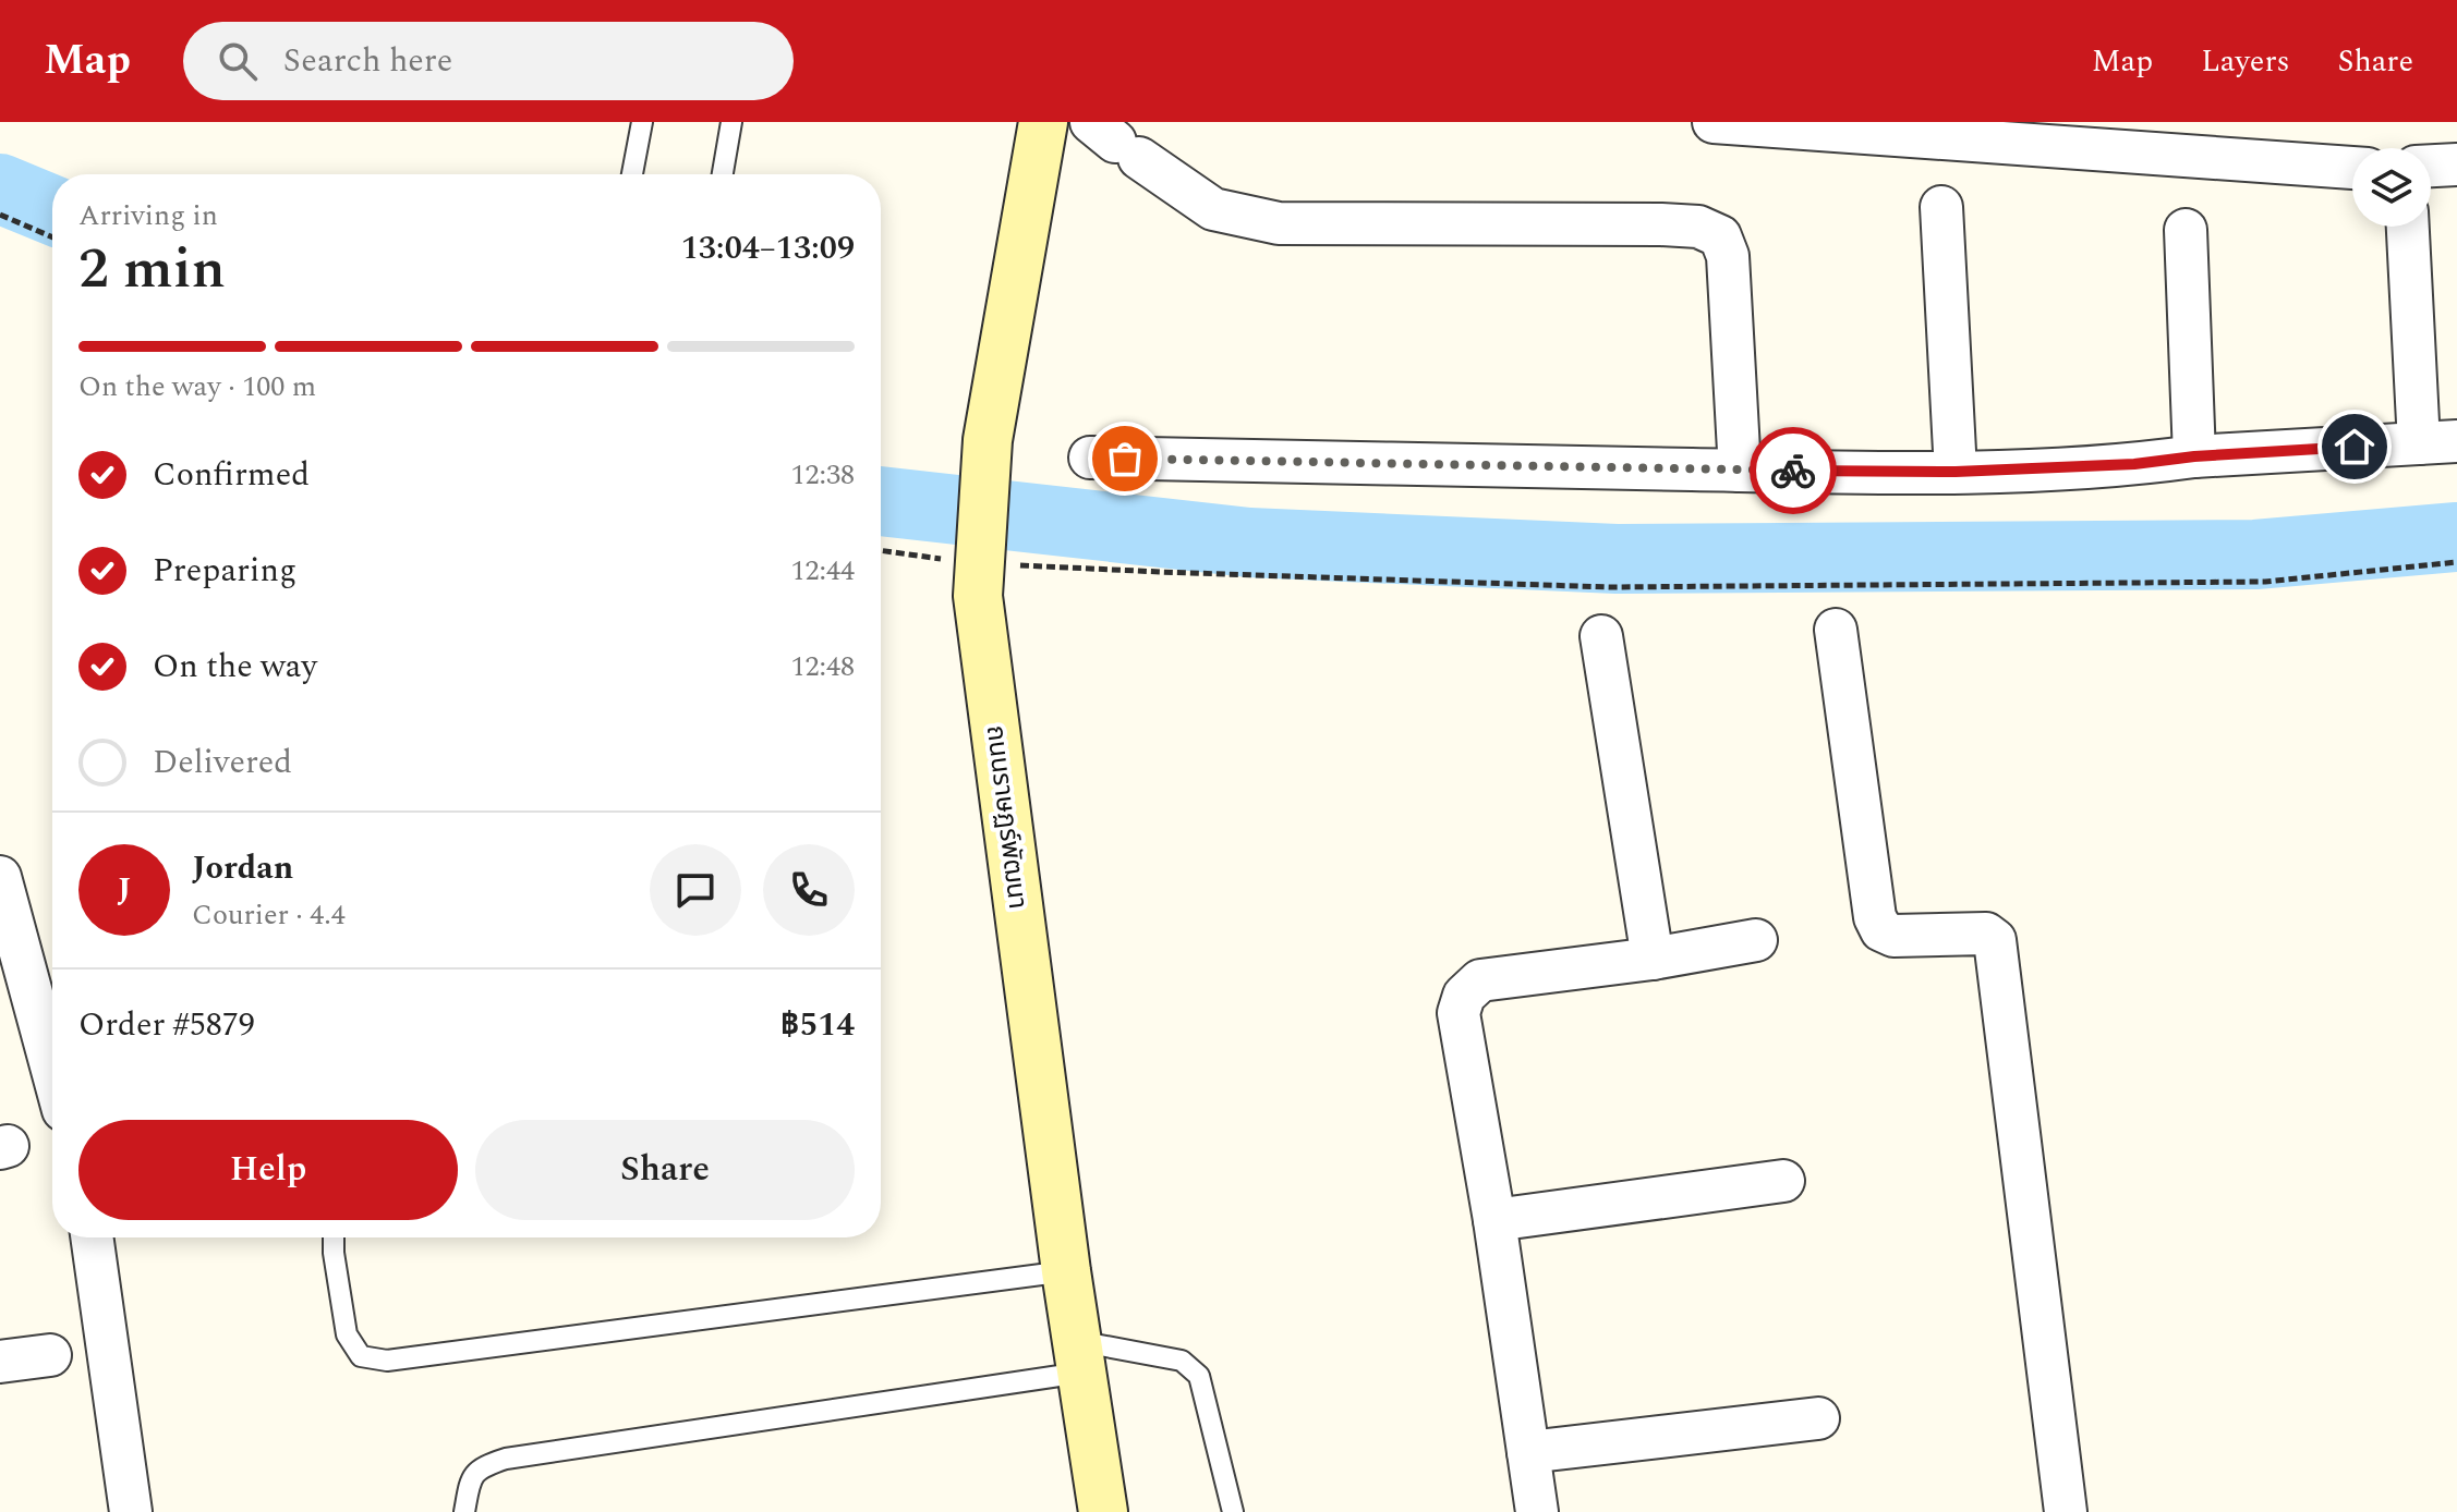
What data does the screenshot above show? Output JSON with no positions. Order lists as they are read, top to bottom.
{
  "streets": {
    "street": ["ถนนราษฏร์พัฒนา"]
  },
  "page": {
    "header": "Map",
    "search": "Search here",
    "nav": ["Map", "Layers", "Share"],
    "heading": ["2 min", "Arriving in", "13:04–13:09"],
    "panel": [
      "Jordan",
      "Courier · 4.4",
      "Order #5879",
      "฿514"
    ],
    "bar": "On the way · 100 m",
    "list": [
      ["Confirmed", "12:38"],
      ["Preparing", "12:44"],
      ["On the way", "12:48"],
      "Delivered"
    ],
    "round": "J",
    "buttons": ["Help", "Share"]
  }
}
